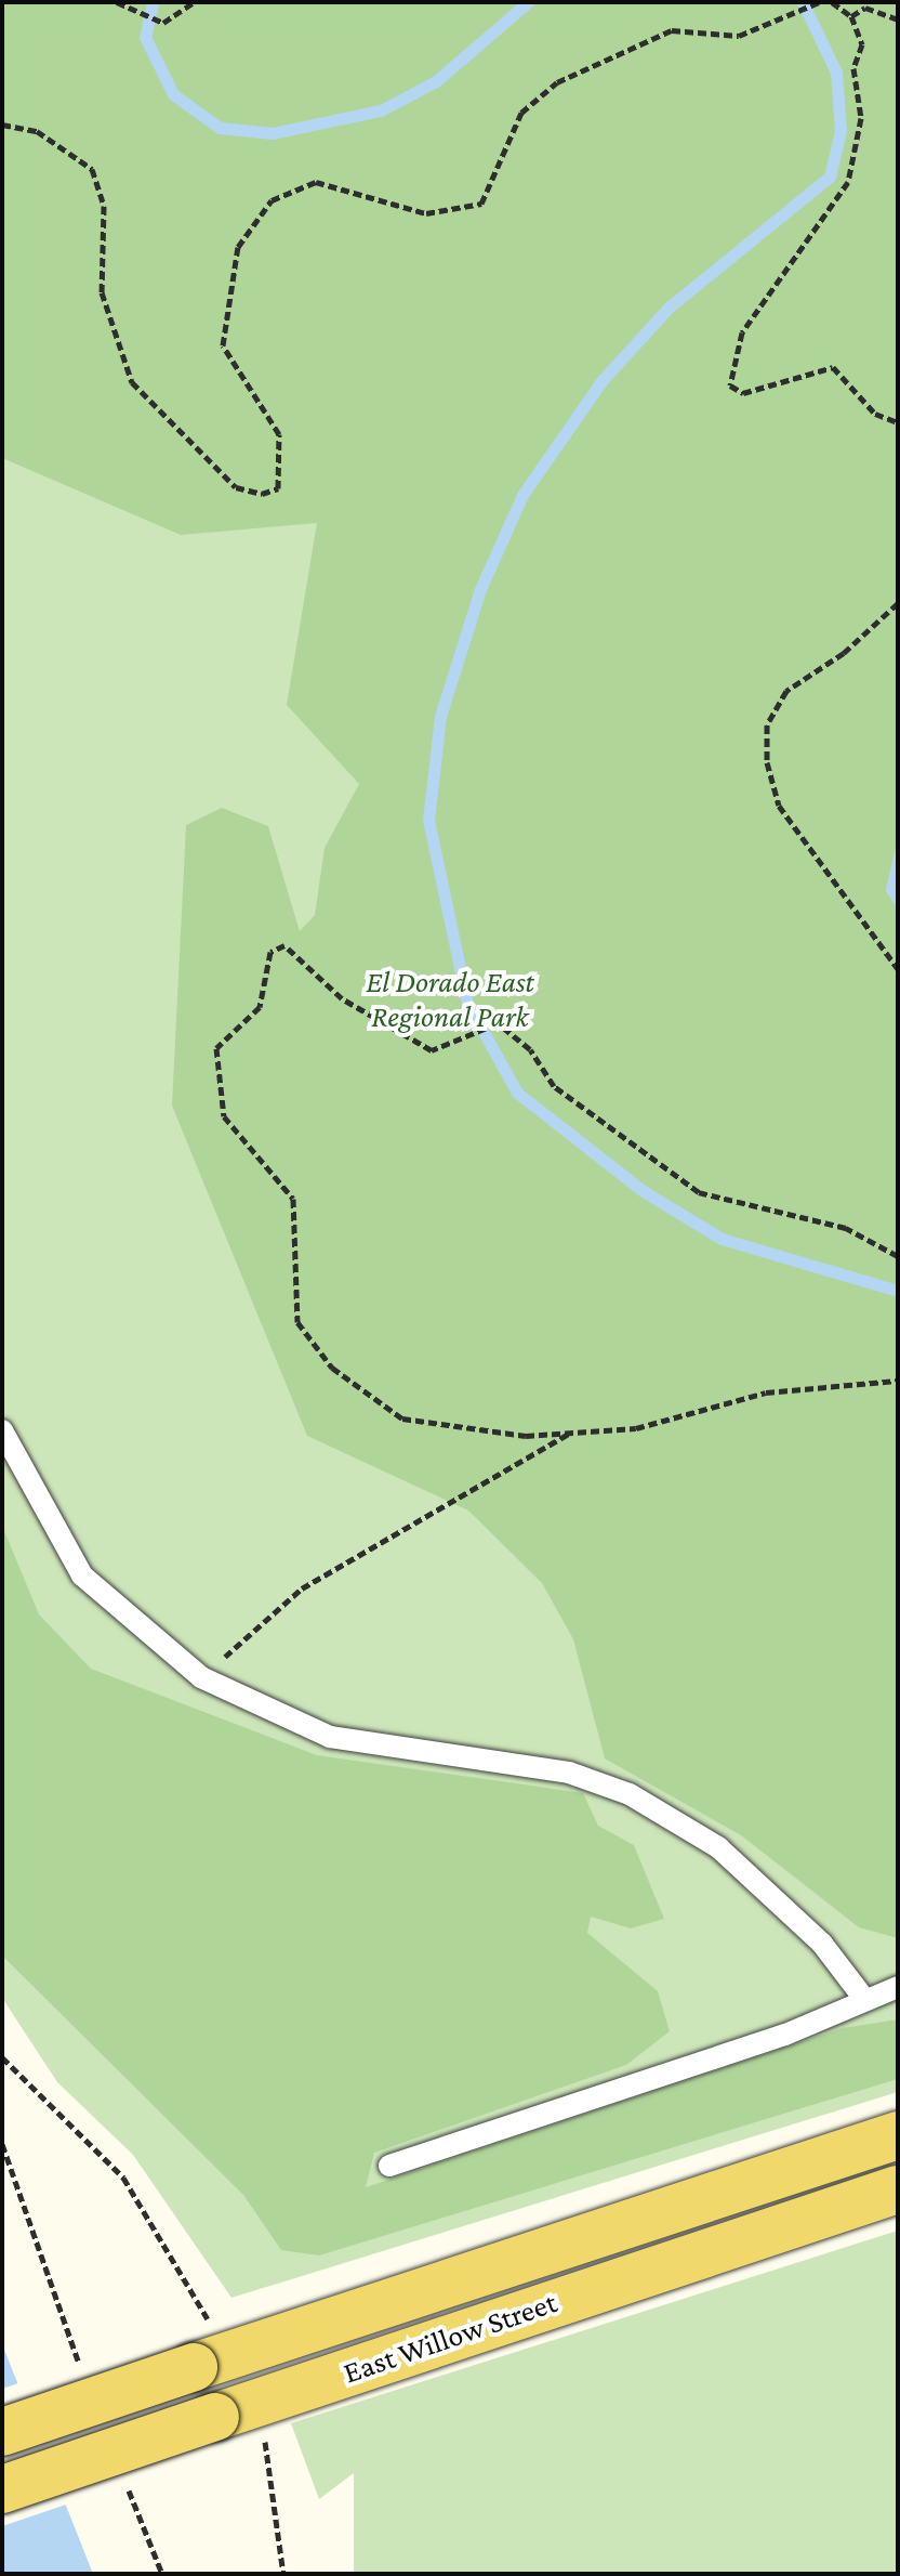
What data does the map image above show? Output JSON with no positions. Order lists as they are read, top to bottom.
{
  "streets": {
    "main road": ["East Willow Street"]
  },
  "parks": ["El Dorado East Regional Park"]
}
